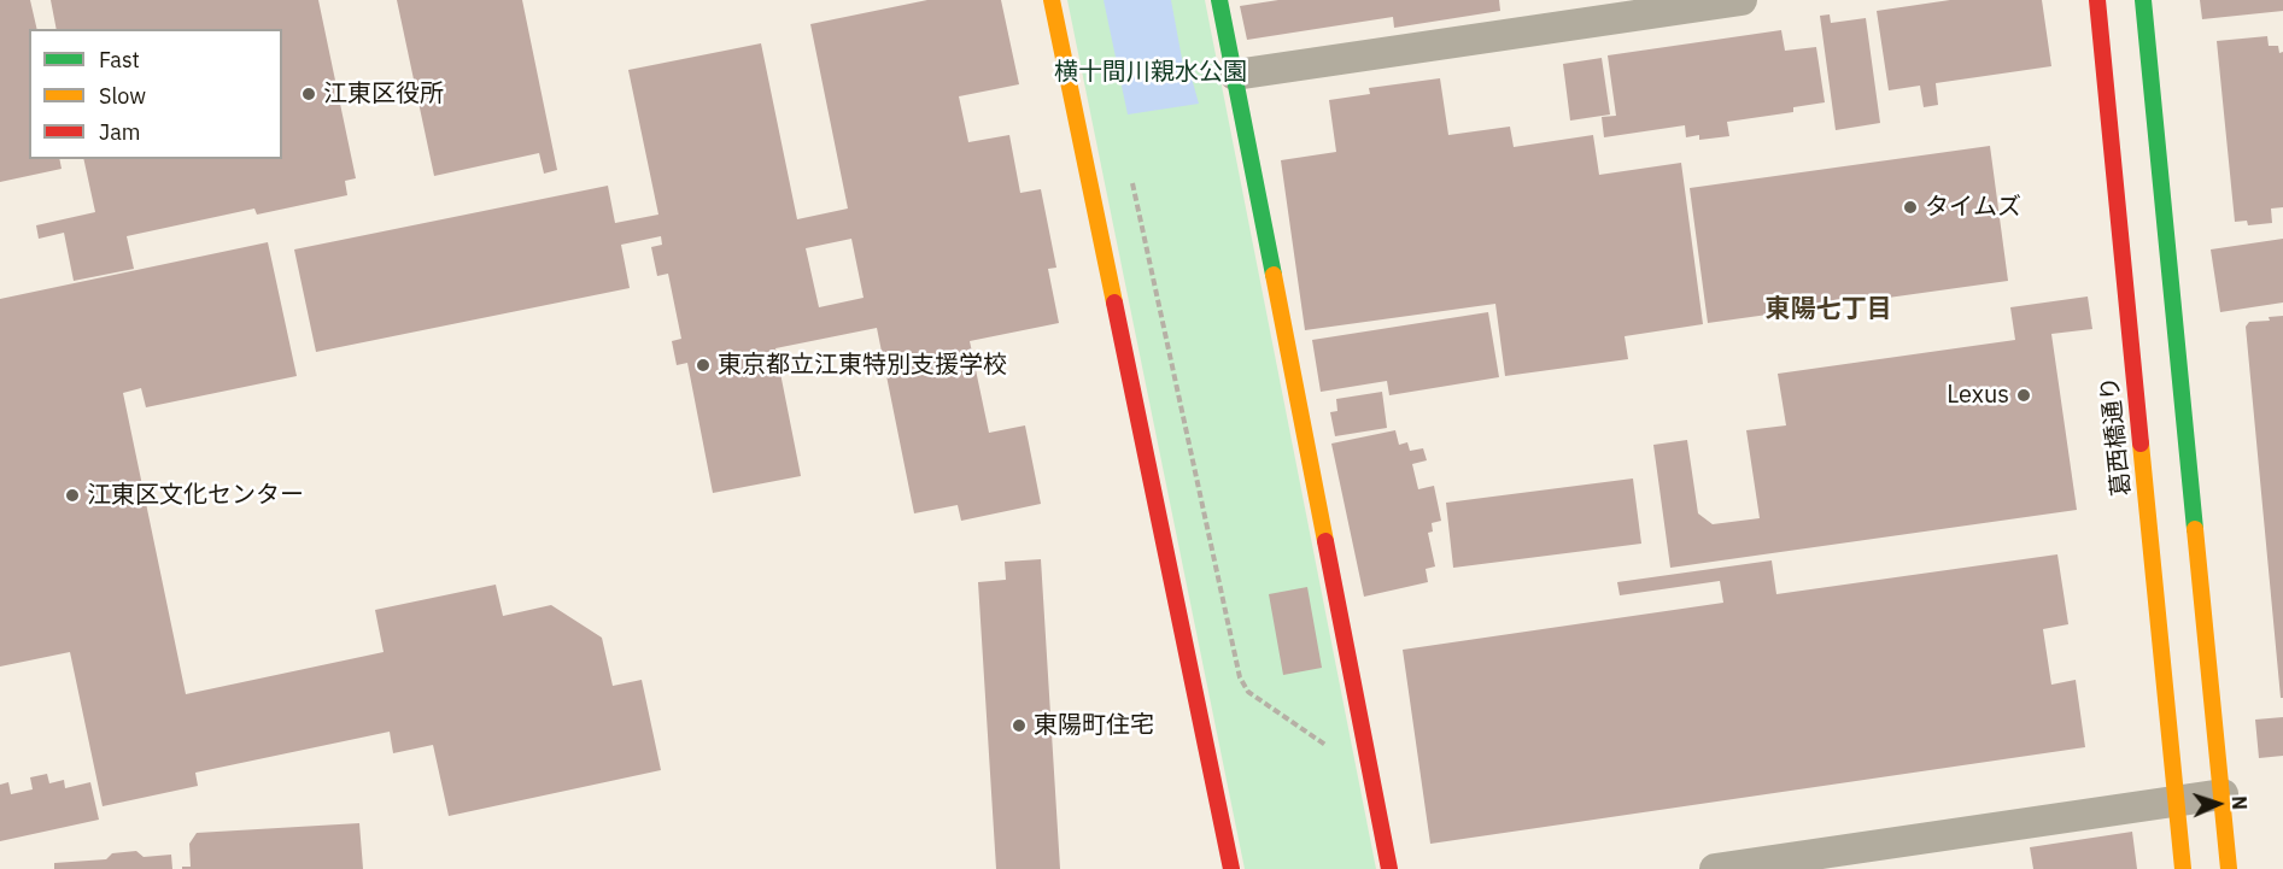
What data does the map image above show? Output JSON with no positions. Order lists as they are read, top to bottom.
{
  "streets": {
    "street": ["葛西橋通り"]
  },
  "districts": ["東陽七丁目"],
  "parks": ["横十間川親水公園"],
  "places": [
    "江東区役所",
    "タイムズ",
    "東京都立江東特別支援学校",
    "Lexus",
    "江東区文化センター",
    "東陽町住宅"
  ],
  "legend": ["Fast", "Slow", "Jam"],
  "north": "right"
}
